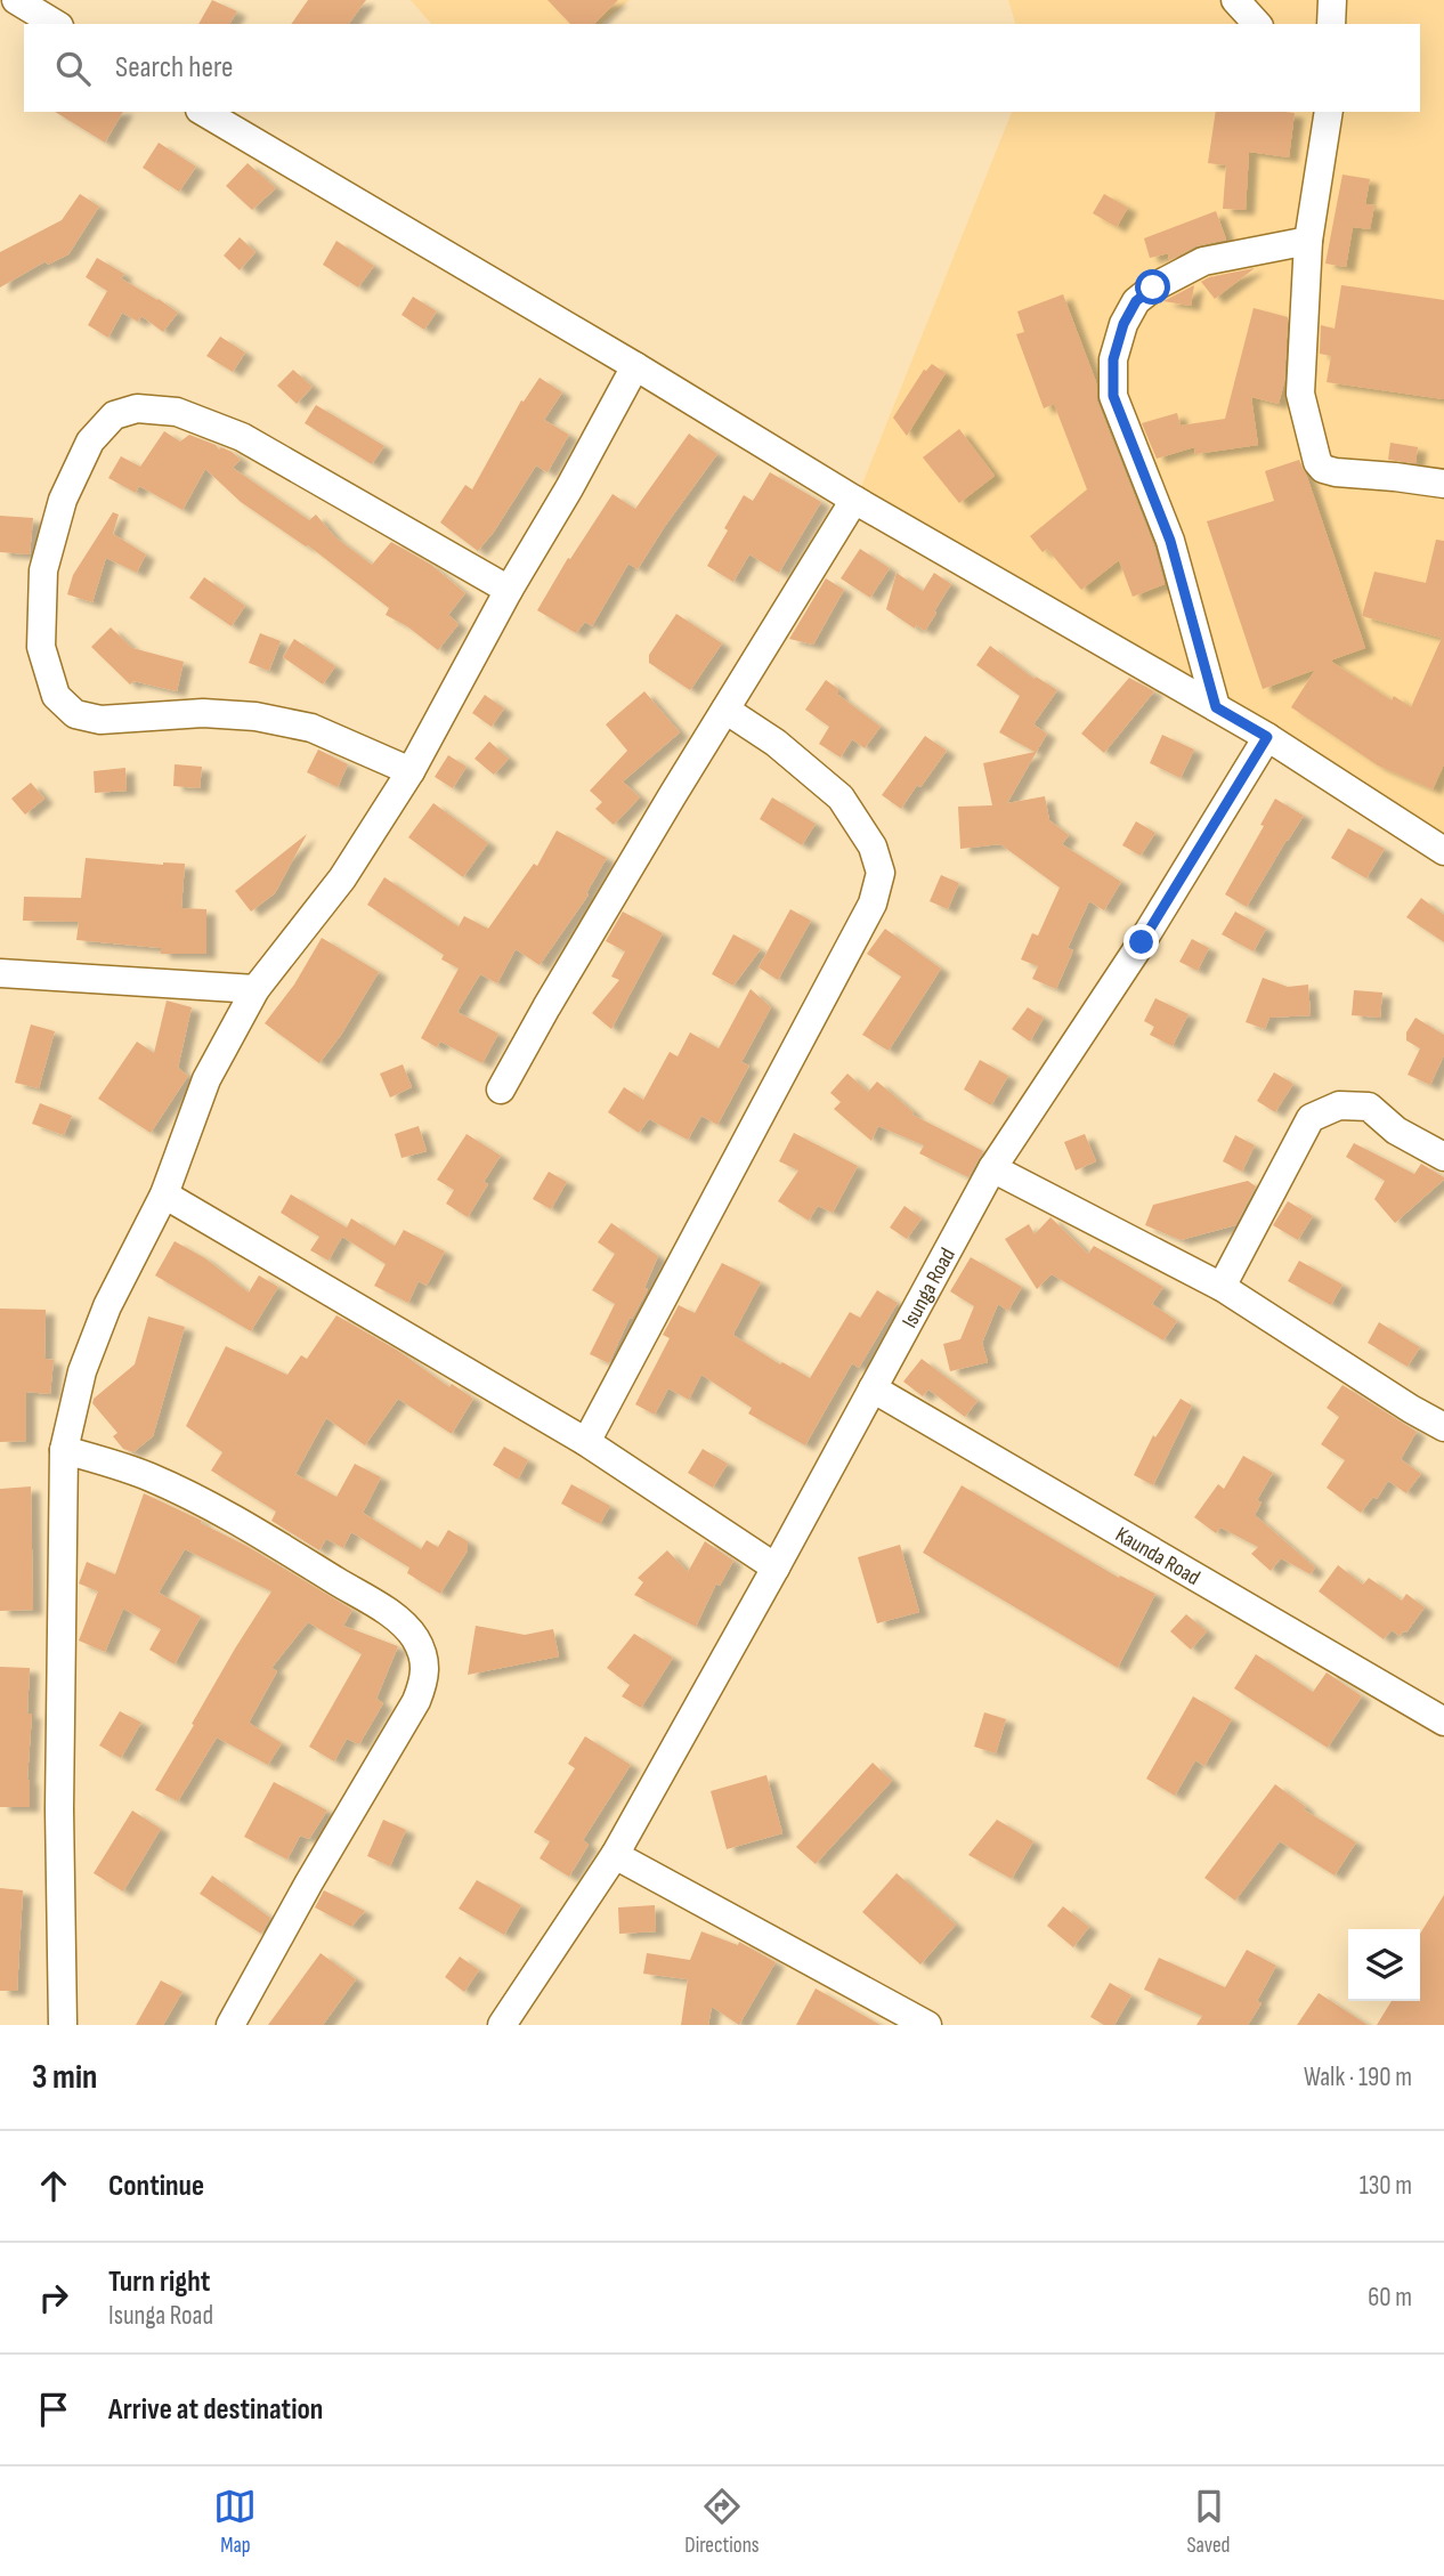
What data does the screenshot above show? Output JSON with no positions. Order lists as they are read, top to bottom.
{
  "streets": {
    "street": ["Isunga Road", "Kaunda Road"]
  },
  "crossings": [
    ["Isunga Road", "Kaunda Road"]
  ],
  "page": {
    "search": "Search here",
    "heading": ["3 min", "Walk · 190 m"],
    "list": [
      ["Continue", "130 m"],
      ["Turn right", "Isunga Road", "60 m"],
      "Arrive at destination"
    ],
    "nav": ["Map", "Directions", "Saved"]
  }
}
